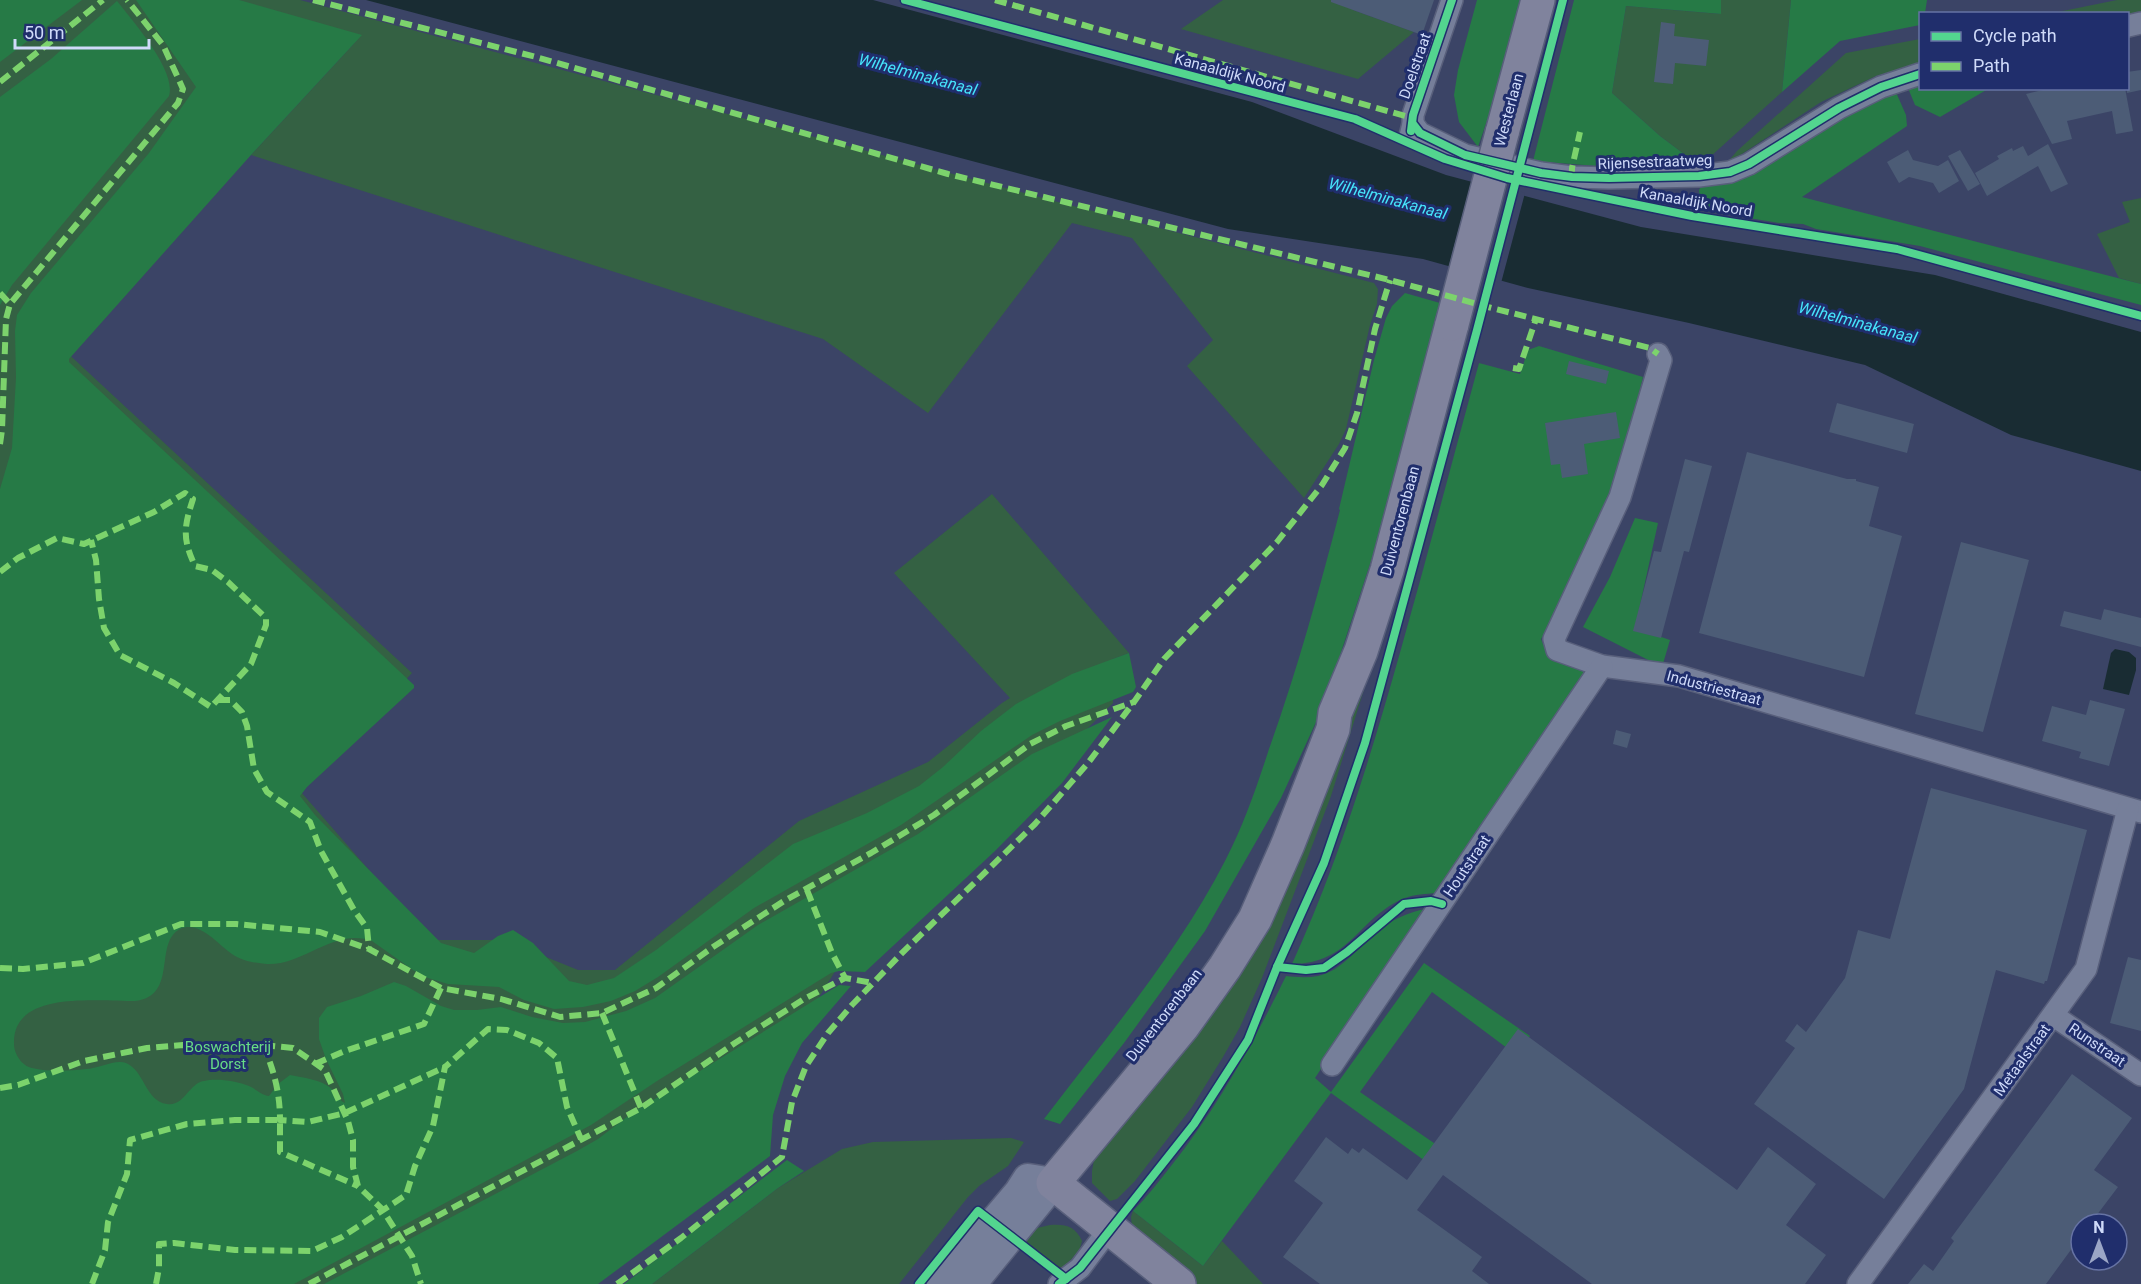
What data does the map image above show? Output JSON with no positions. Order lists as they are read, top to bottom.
{
  "streets": {
    "main road": ["Westerlaan", "Duiventorenbaan"],
    "street": [
      "Doelstraat",
      "Rijensestraatweg",
      "Industriestraat",
      "Houtstraat",
      "Runstraat",
      "Metaalstraat"
    ],
    "cycle path": ["Kanaaldijk Noord"]
  },
  "crossings": [
    ["Doelstraat", "Rijensestraatweg"],
    ["Westerlaan", "Duiventorenbaan"],
    ["Industriestraat", "Houtstraat"],
    ["Industriestraat", "Metaalstraat"],
    ["Runstraat", "Metaalstraat"]
  ],
  "water": ["Wilhelminakanaal"],
  "parks": ["Boswachterij Dorst"],
  "legend": ["Cycle path", "Path"],
  "scale_bar": "50 m",
  "north": "top"
}
